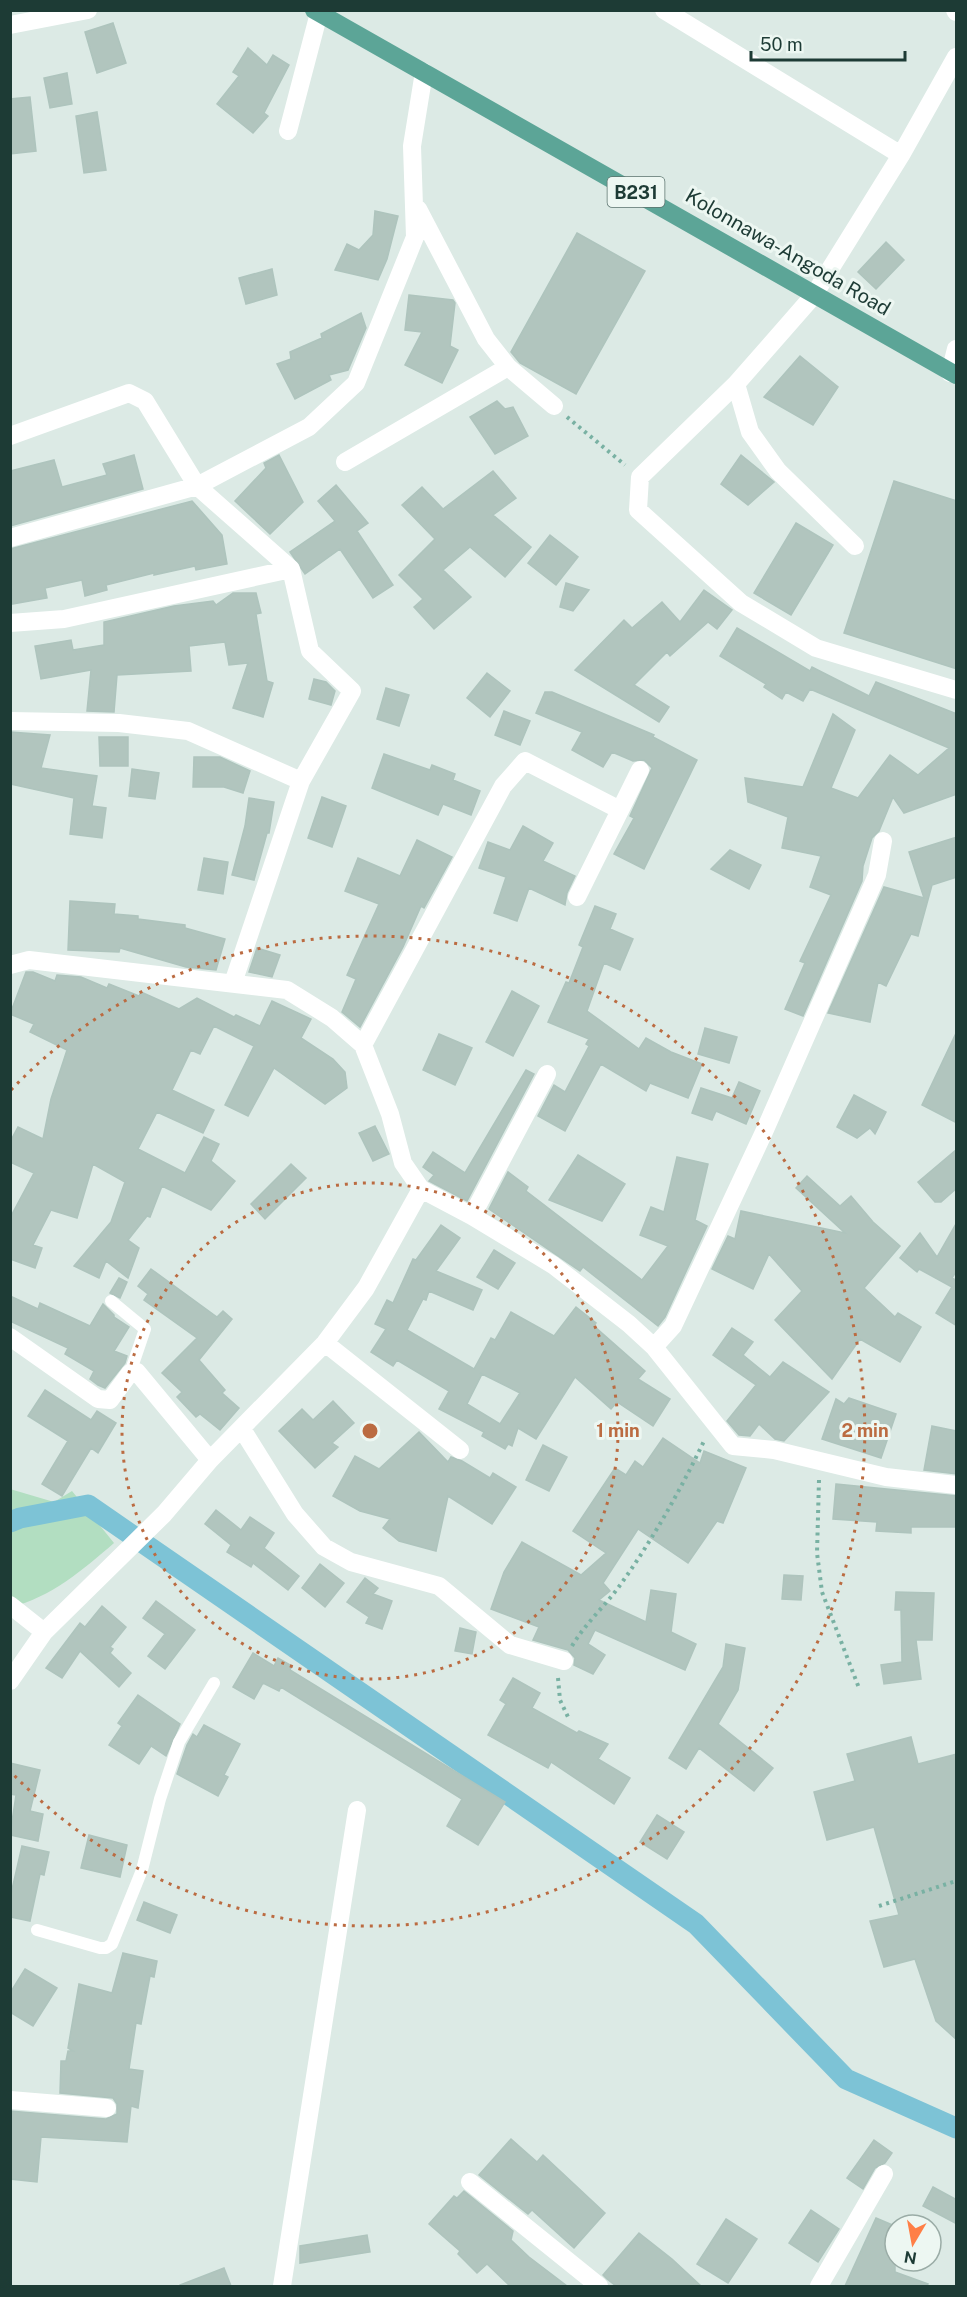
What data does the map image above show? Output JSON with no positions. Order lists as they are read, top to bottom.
{
  "streets": {
    "main road": ["B231", "Kolonnawa-Angoda Road"]
  },
  "scale_bar": "50 m",
  "north": "bottom",
  "rings": ["1 min", "2 min"]
}
